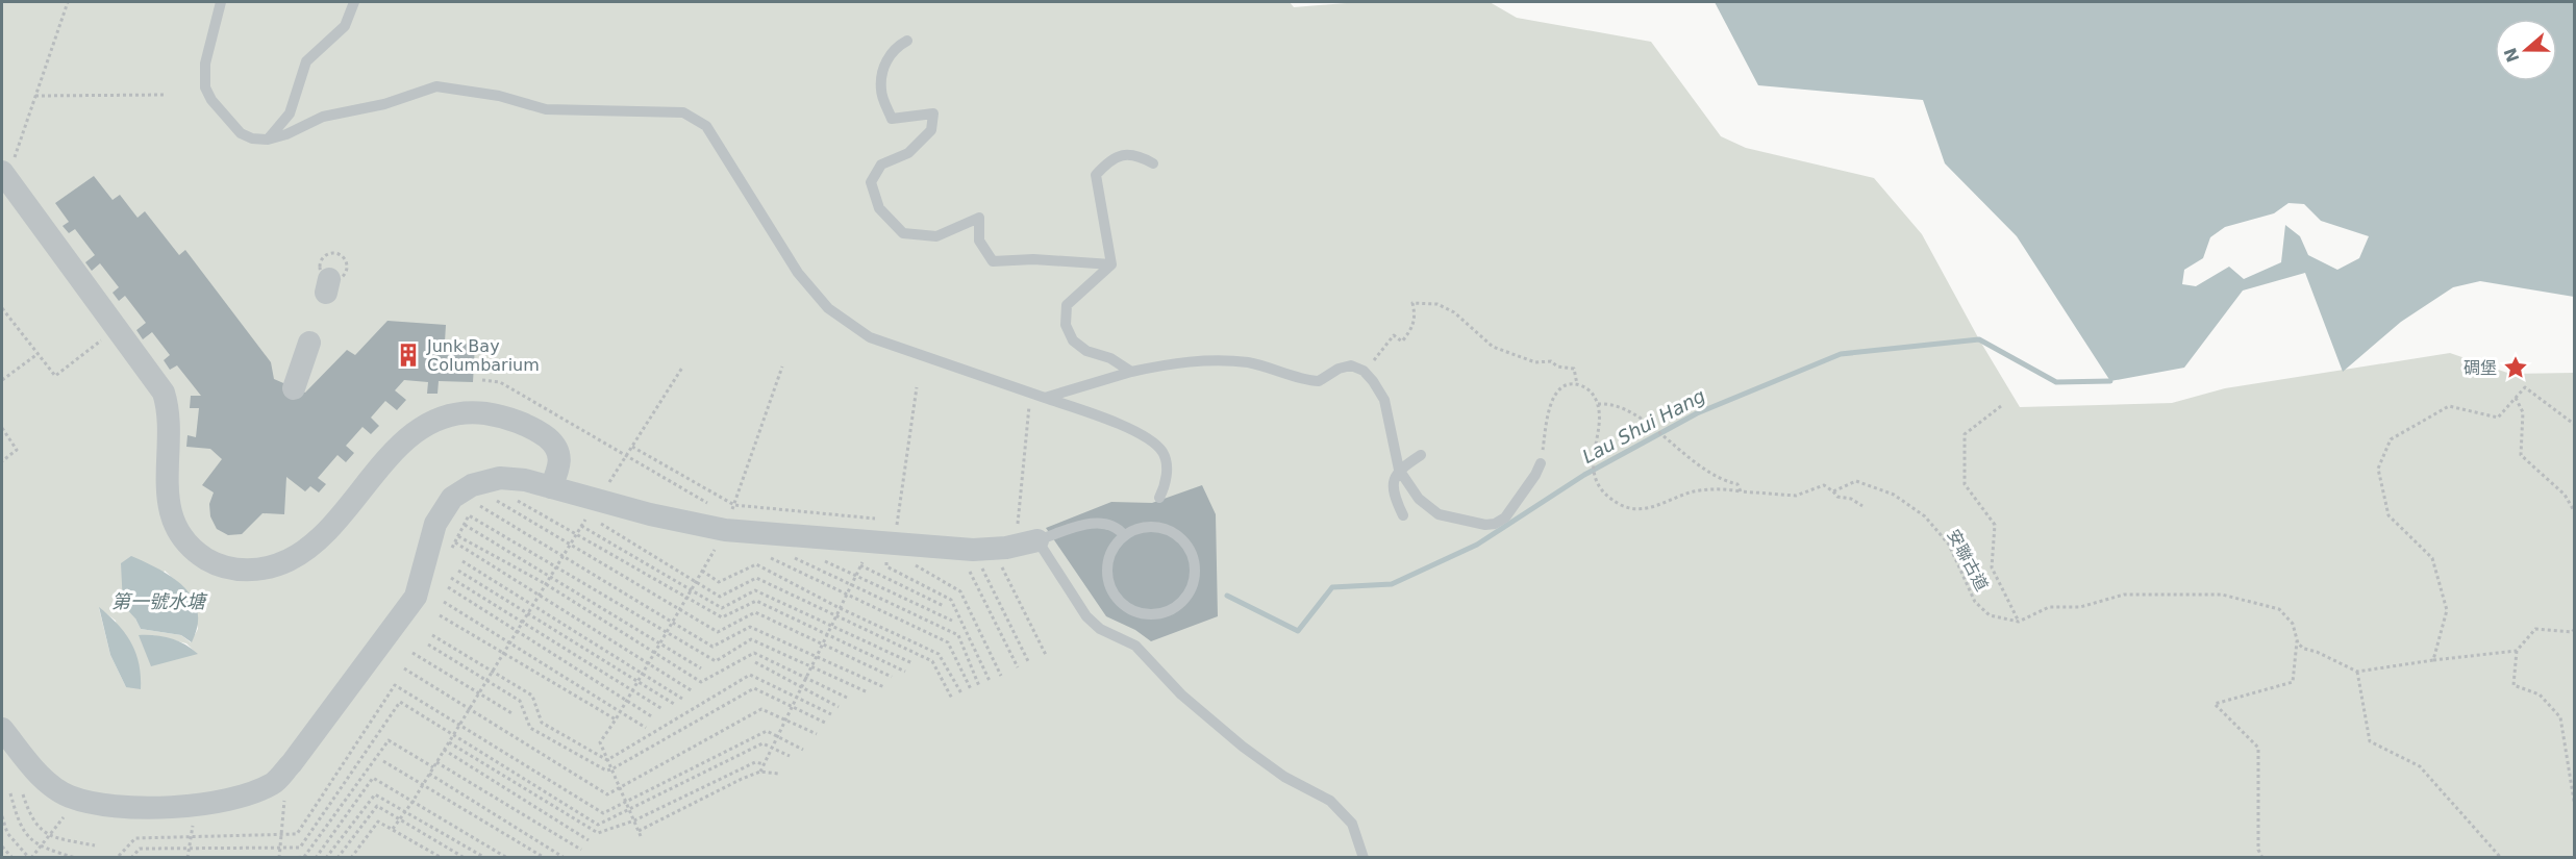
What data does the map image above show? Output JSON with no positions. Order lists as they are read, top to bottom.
{
  "streets": {
    "path": ["安聯古道"]
  },
  "water": ["Lau Shui Hang", "第一號水塘"],
  "places": {
    "building": ["Junk Bay Columbarium"],
    "place": ["碉堡"]
  },
  "north": "left"
}
